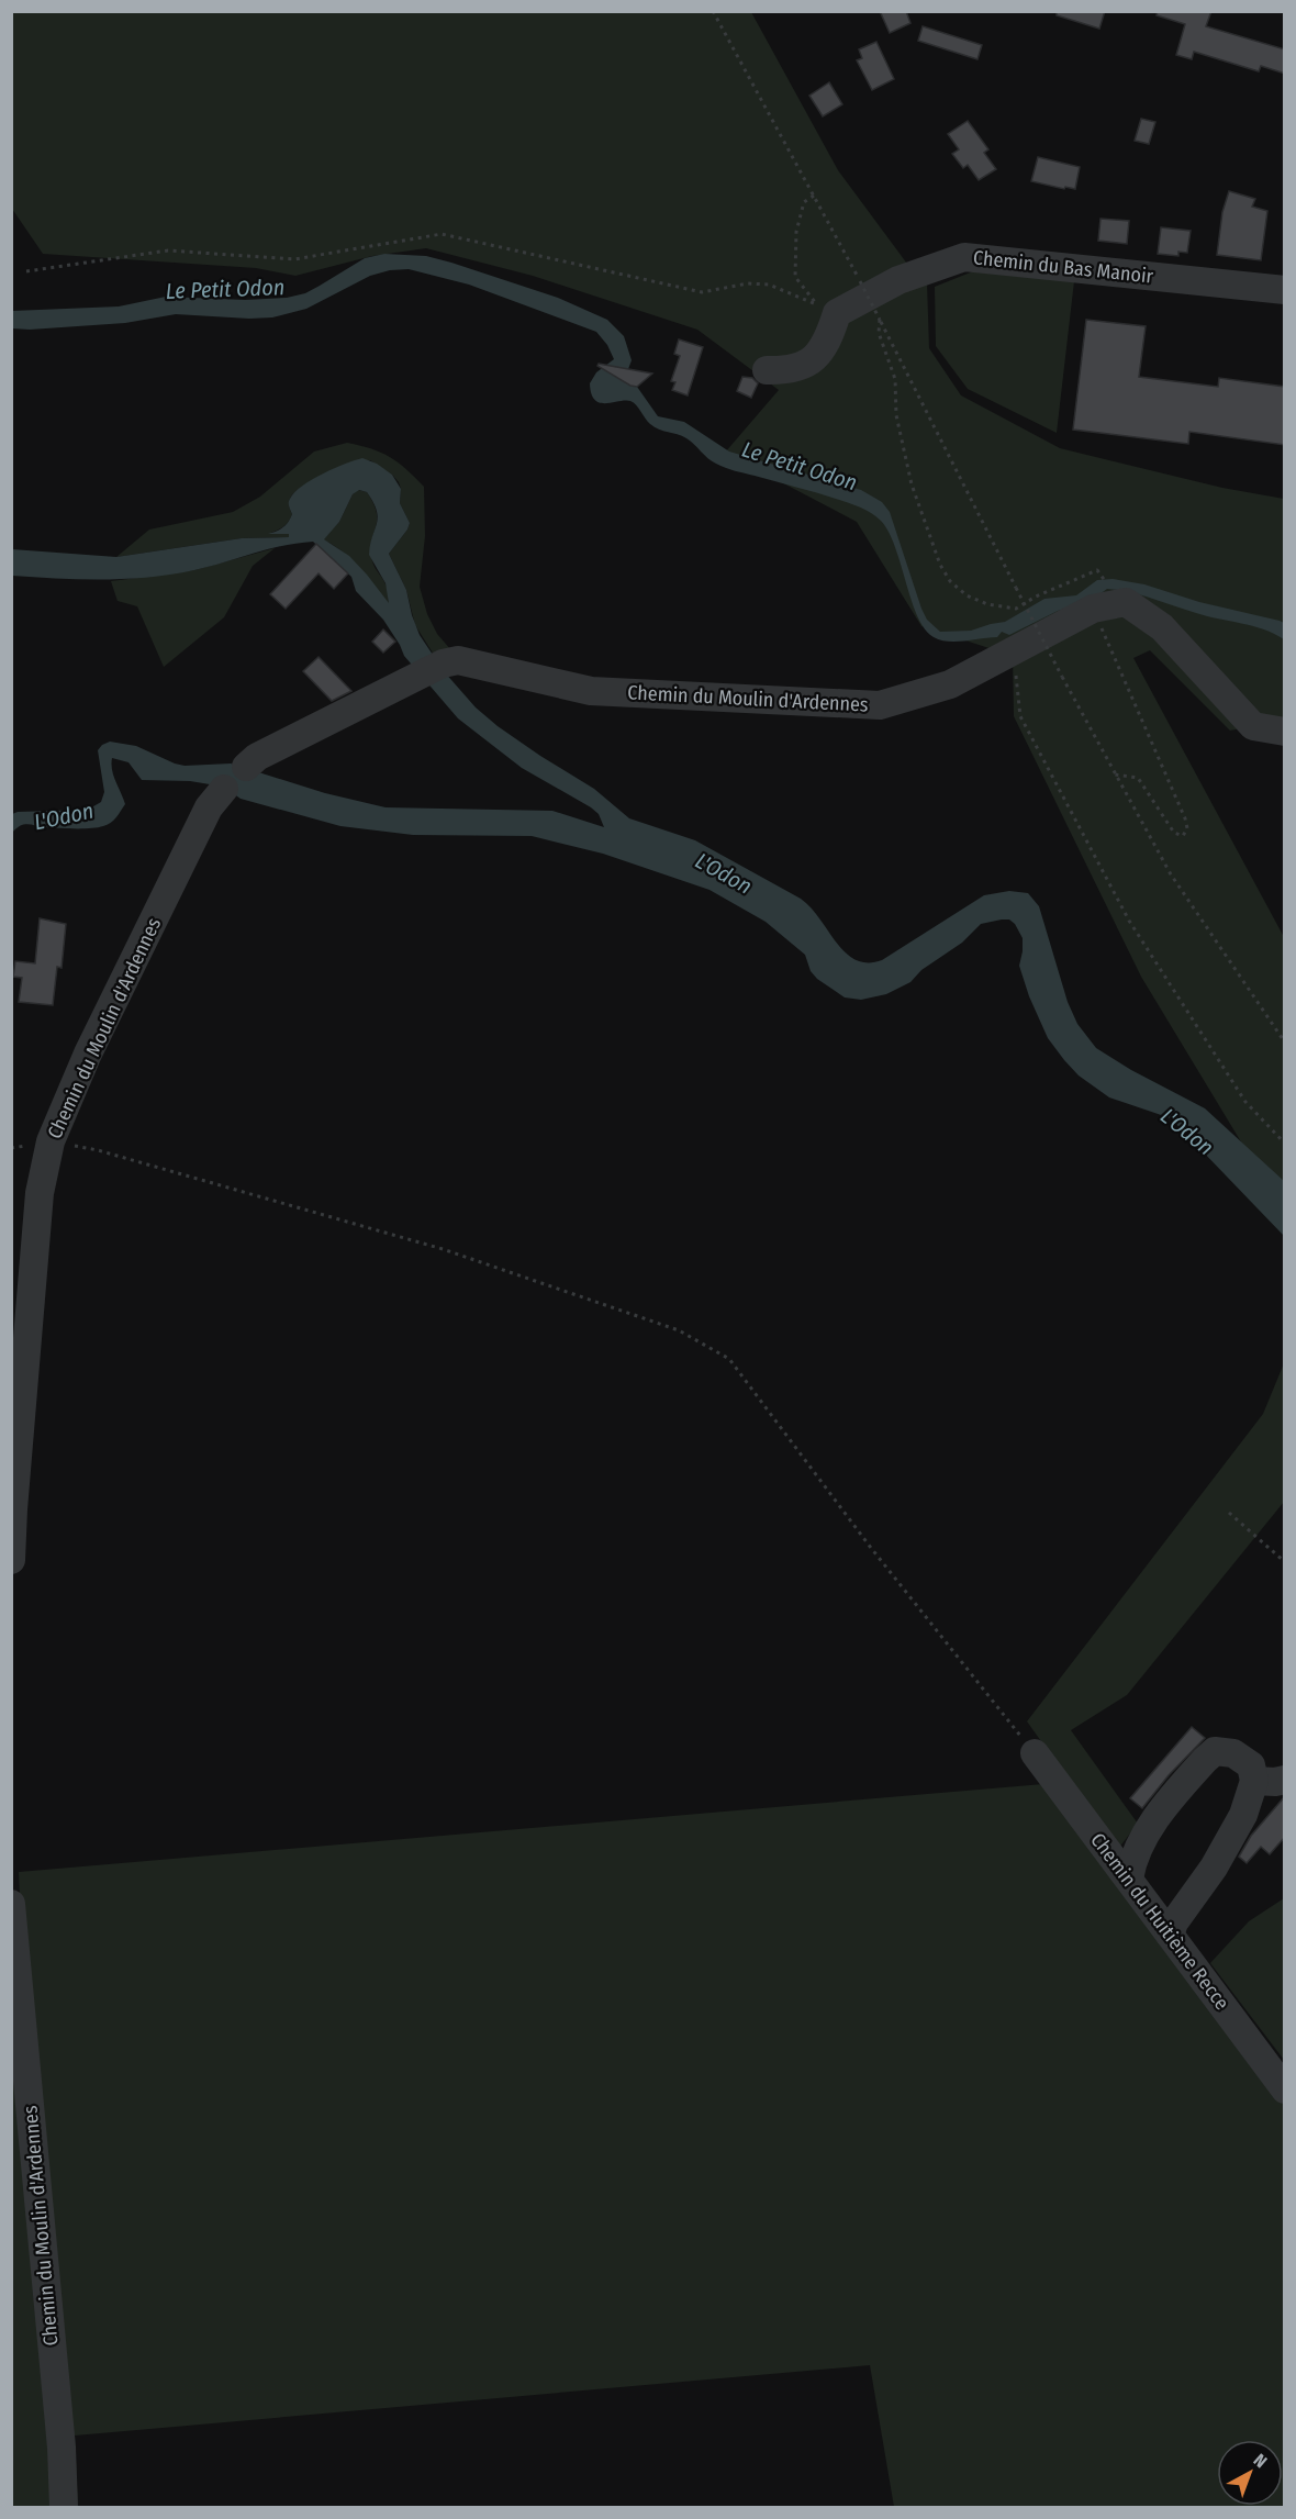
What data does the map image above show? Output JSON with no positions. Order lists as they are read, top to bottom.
{
  "streets": {
    "street": ["Chemin du Bas Manoir", "Chemin du Moulin d'Ardennes", "Chemin du Huitième Recce"]
  },
  "water": ["Le Petit Odon", "L'Odon"],
  "north": "top right"
}
